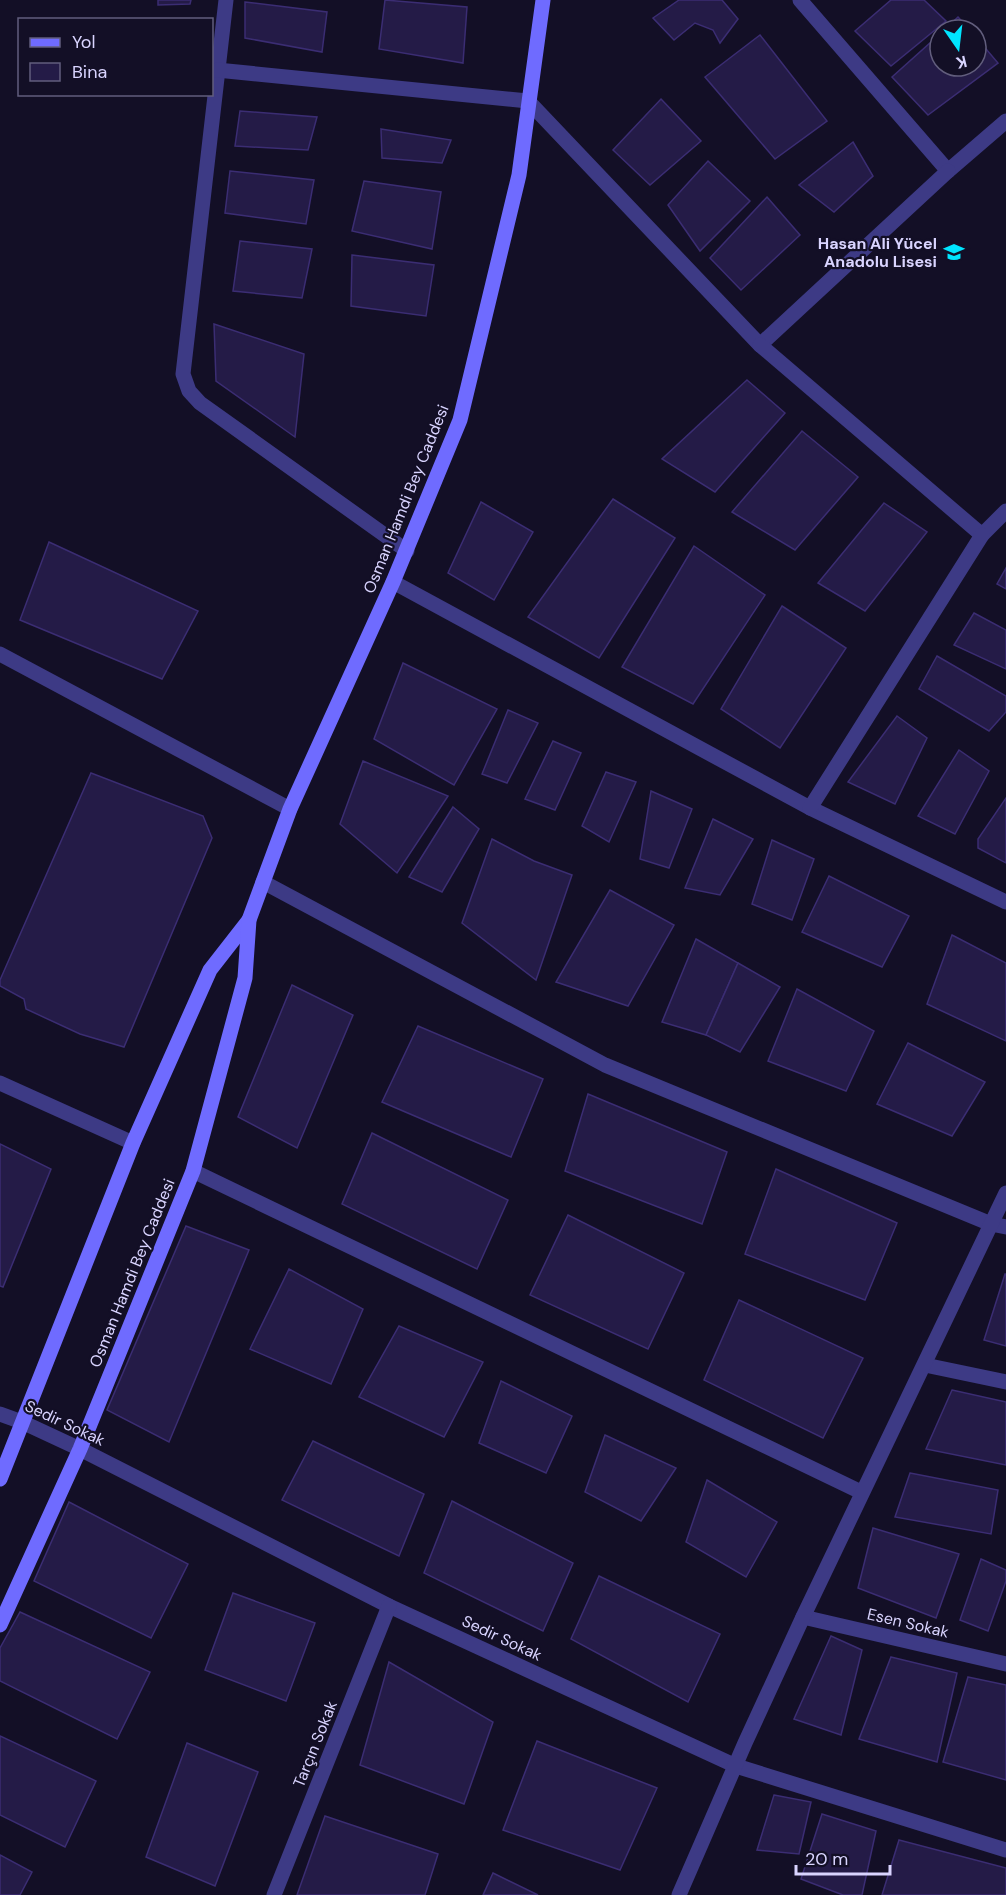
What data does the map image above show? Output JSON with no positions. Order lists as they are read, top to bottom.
{
  "streets": {
    "street": [
      "Osman Hamdi Bey Caddesi",
      "Sedir Sokak",
      "Esen Sokak",
      "Tarçın Sokak"
    ]
  },
  "crossings": [
    ["Osman Hamdi Bey Caddesi", "Sedir Sokak"],
    ["Sedir Sokak", "Tarçın Sokak"]
  ],
  "places": {
    "school or university": ["Hasan Ali Yücel Anadolu Lisesi"]
  },
  "legend": ["Yol", "Bina"],
  "scale_bar": "20 m",
  "north": "bottom"
}
